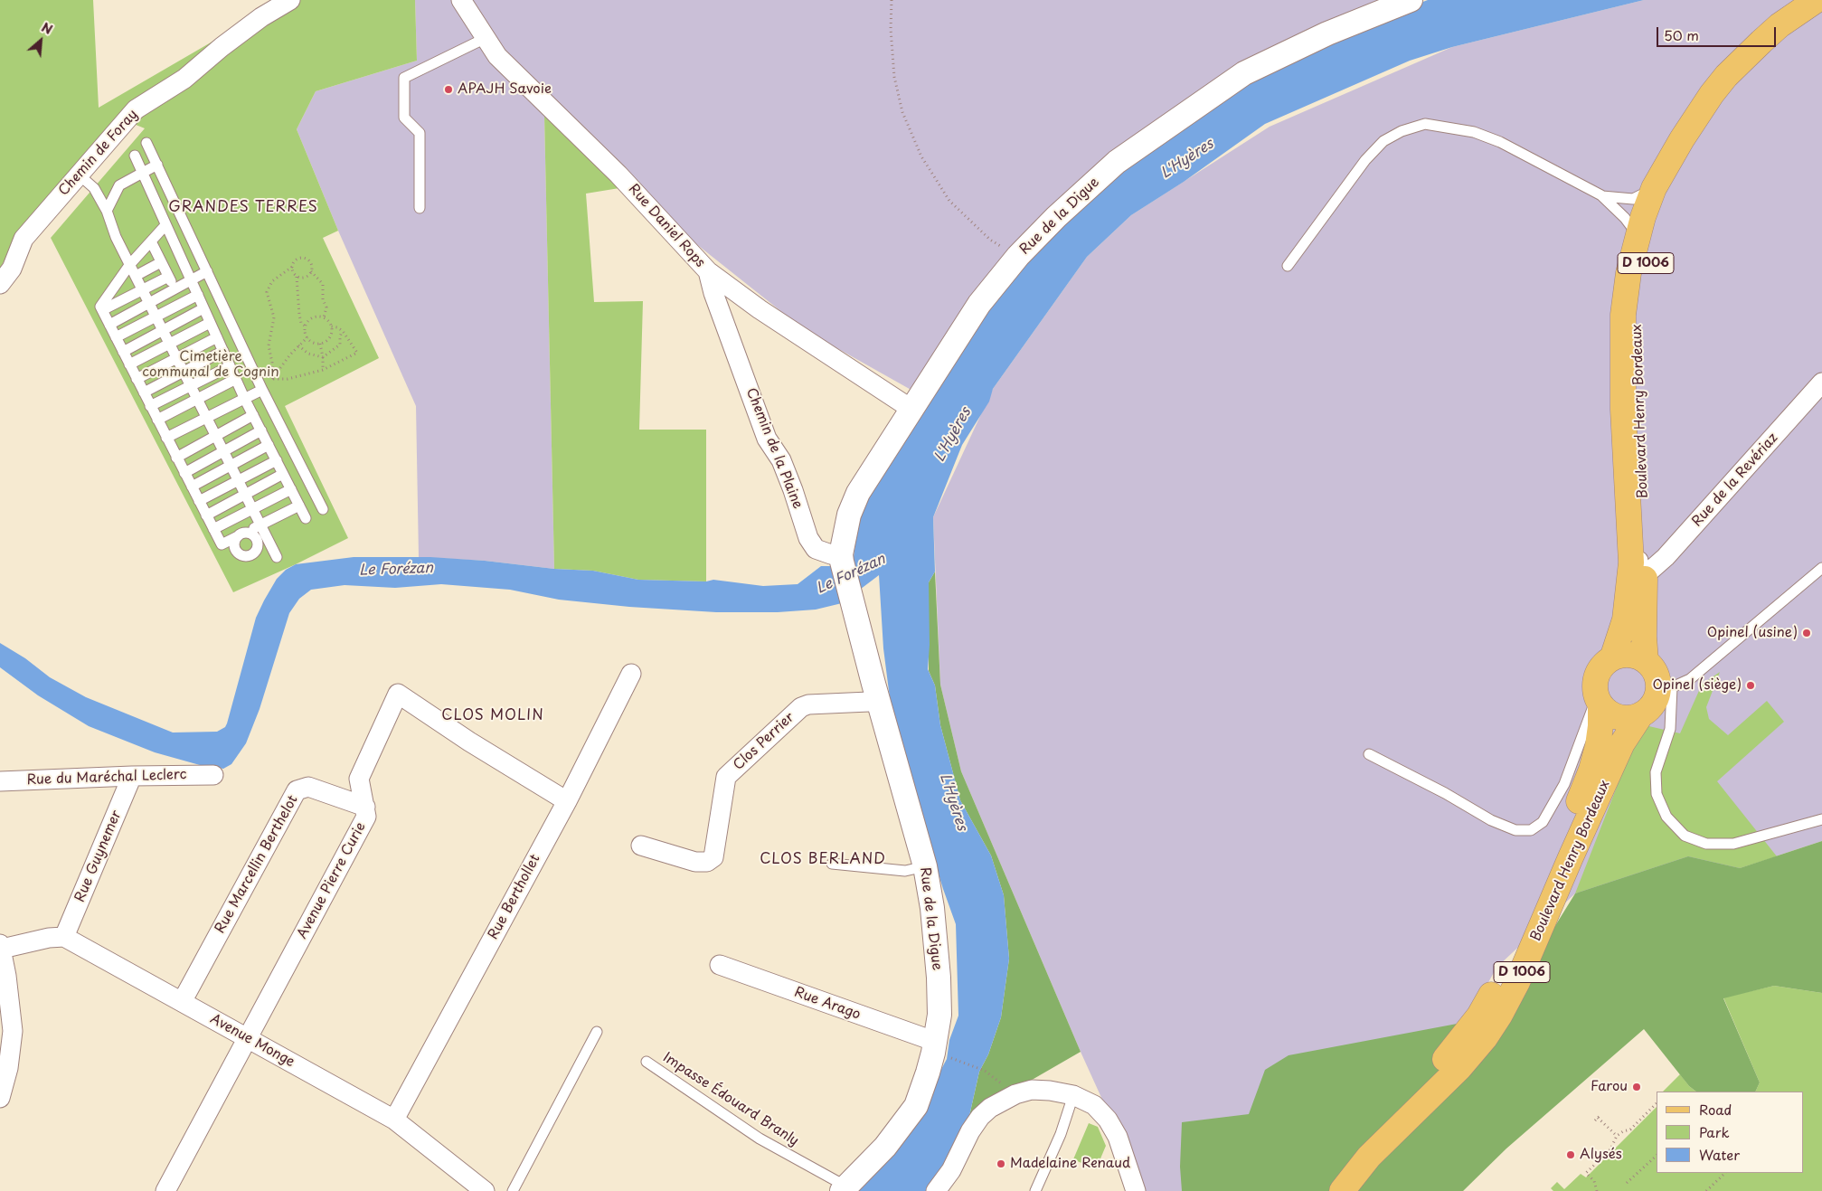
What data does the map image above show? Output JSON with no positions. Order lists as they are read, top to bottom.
{
  "streets": {
    "main road": ["D 1006", "Boulevard Henry Bordeaux"],
    "street": [
      "Chemin de Foray",
      "Rue de la Digue",
      "Rue Daniel Rops",
      "Chemin de la Plaine",
      "Rue de la Revériaz",
      "Clos Perrier",
      "Rue du Maréchal Leclerc",
      "Rue Guynemer",
      "Rue Marcellin Berthelot",
      "Avenue Pierre Curie",
      "Rue Berthollet",
      "Rue Arago",
      "Avenue Monge"
    ],
    "lane": ["Impasse Édouard Branly"]
  },
  "crossings": [
    ["Rue de la Digue", "Rue Daniel Rops"],
    ["Rue de la Digue", "Chemin de la Plaine"],
    ["Rue de la Digue", "Clos Perrier"],
    ["Rue de la Digue", "Rue Arago"],
    ["Rue de la Digue", "Impasse Édouard Branly"],
    ["Rue Daniel Rops", "Chemin de la Plaine"],
    ["Boulevard Henry Bordeaux", "Rue de la Revériaz"],
    ["Rue du Maréchal Leclerc", "Rue Guynemer"],
    ["Rue Guynemer", "Avenue Monge"],
    ["Rue Marcellin Berthelot", "Avenue Pierre Curie"],
    ["Rue Marcellin Berthelot", "Avenue Monge"],
    ["Avenue Pierre Curie", "Rue Berthollet"],
    ["Avenue Pierre Curie", "Avenue Monge"],
    ["Rue Berthollet", "Avenue Monge"]
  ],
  "districts": ["GRANDES TERRES", "CLOS MOLIN", "CLOS BERLAND"],
  "water": ["L'Hyères", "Le Forézan"],
  "parks": ["Cimetière communal de Cognin"],
  "places": [
    "APAJH Savoie",
    "Opinel (usine)",
    "Opinel (siège)",
    "Farou",
    "Alysés",
    "Madelaine Renaud"
  ],
  "legend": ["Road", "Park", "Water"],
  "scale_bar": "50 m",
  "north": "top right"
}
